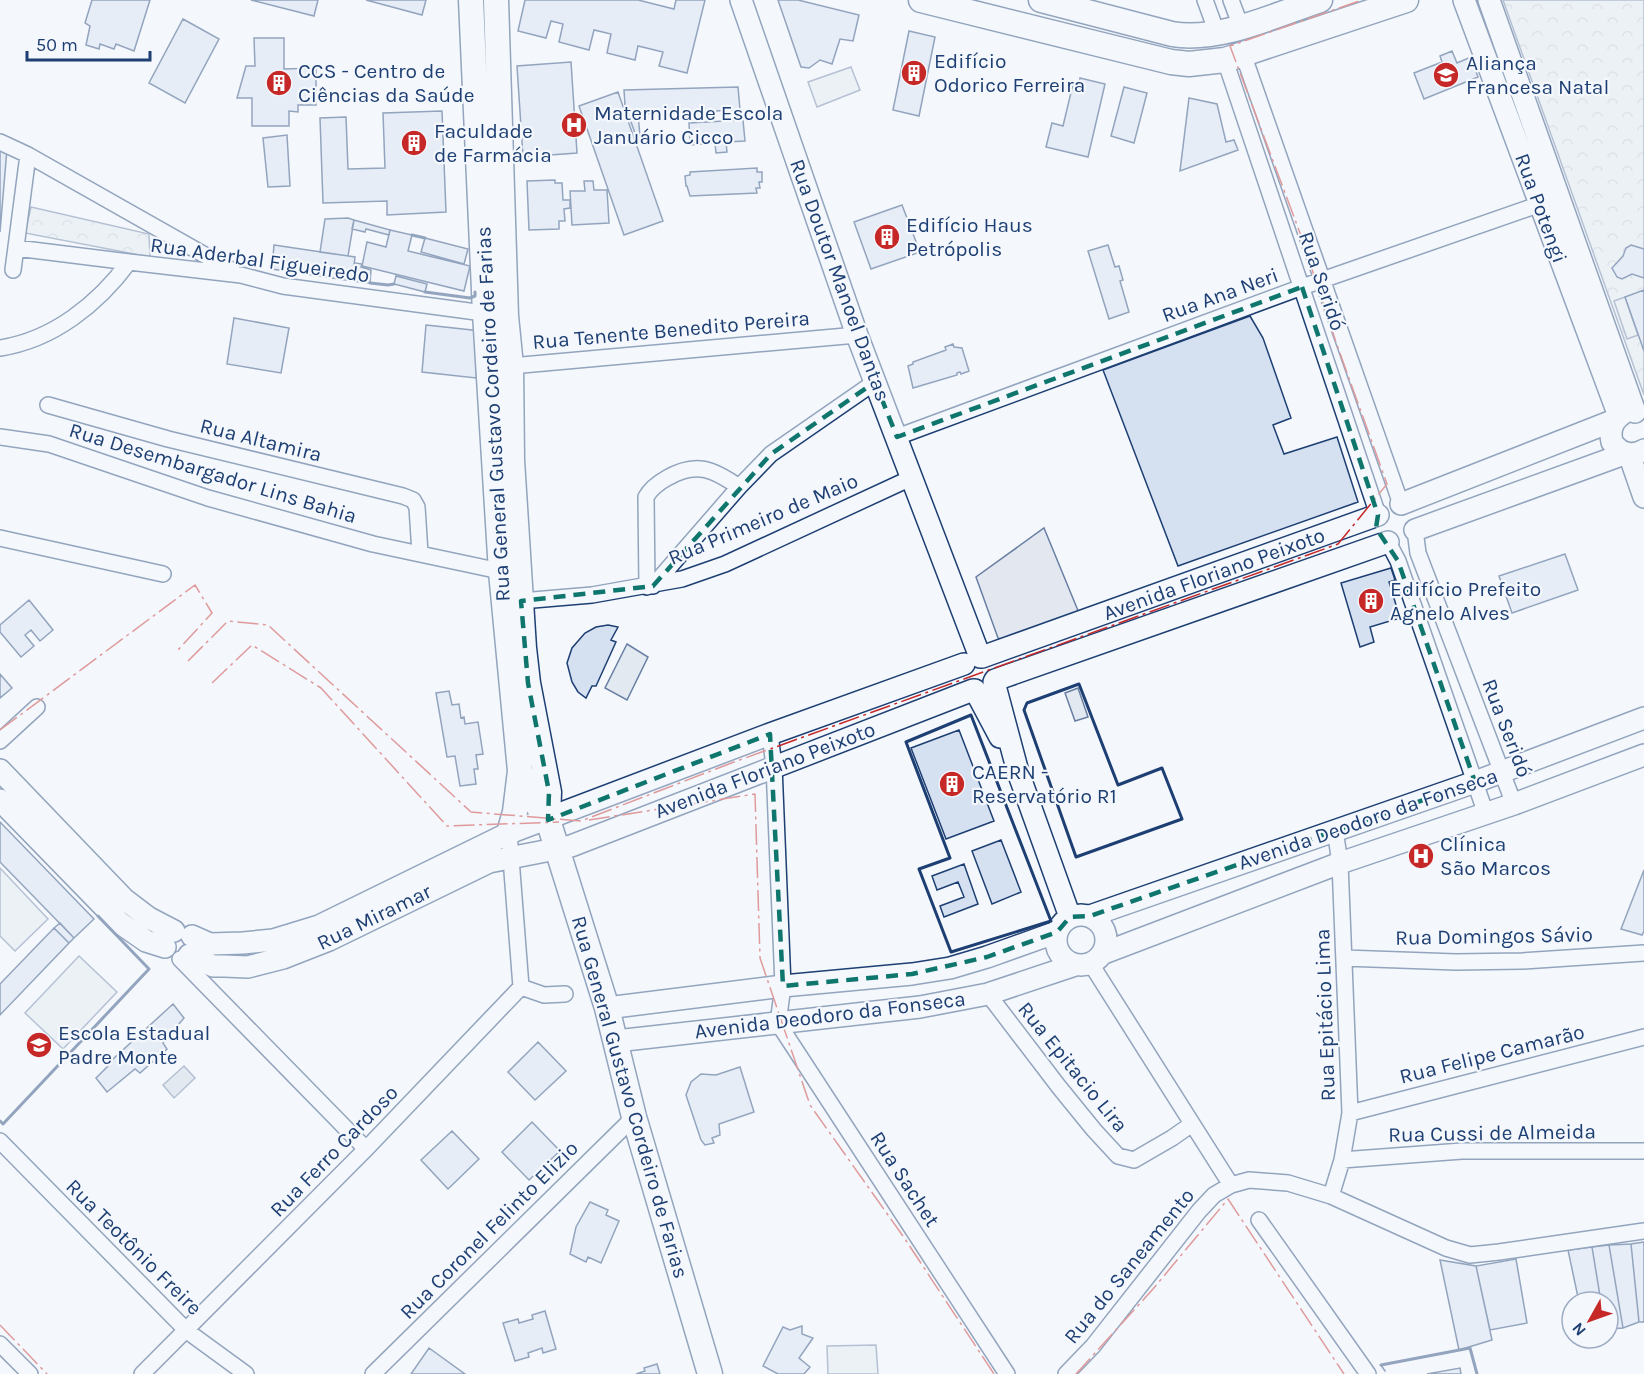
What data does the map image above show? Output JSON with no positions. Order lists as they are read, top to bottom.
{
  "streets": {
    "main road": [
      "Rua Potengi",
      "Rua Doutor Manoel Dantas",
      "Rua General Gustavo Cordeiro de Farias",
      "Avenida Floriano Peixoto",
      "Avenida Deodoro da Fonseca",
      "Rua Miramar"
    ],
    "street": [
      "Rua Aderbal Figueiredo",
      "Rua Seridó",
      "Rua Ana Neri",
      "Rua Tenente Benedito Pereira",
      "Rua Altamira",
      "Rua Desembargador Lins Bahia",
      "Rua Primeiro de Maio",
      "Rua Domingos Sávio",
      "Rua Epitácio Lima",
      "Rua Felipe Camarão",
      "Rua Epitacio Lira",
      "Rua Cussi de Almeida",
      "Rua Ferro Cardoso",
      "Rua Sachet",
      "Rua Coronel Felinto Elizio",
      "Rua Teotônio Freire",
      "Rua do Saneamento"
    ]
  },
  "crossings": [
    ["Rua Potengi", "Rua Ana Neri"],
    ["Rua Aderbal Figueiredo", "Rua General Gustavo Cordeiro de Farias"],
    ["Rua Doutor Manoel Dantas", "Rua Ana Neri"],
    ["Rua Doutor Manoel Dantas", "Rua Tenente Benedito Pereira"],
    ["Rua Doutor Manoel Dantas", "Rua Primeiro de Maio"],
    ["Rua Doutor Manoel Dantas", "Avenida Floriano Peixoto"],
    ["Rua Seridó", "Rua Ana Neri"],
    ["Rua Seridó", "Avenida Floriano Peixoto"],
    ["Rua Seridó", "Avenida Deodoro da Fonseca"],
    ["Rua Tenente Benedito Pereira", "Rua General Gustavo Cordeiro de Farias"],
    ["Rua General Gustavo Cordeiro de Farias", "Rua Desembargador Lins Bahia"],
    ["Rua General Gustavo Cordeiro de Farias", "Rua Primeiro de Maio"],
    ["Rua General Gustavo Cordeiro de Farias", "Avenida Floriano Peixoto"],
    ["Rua General Gustavo Cordeiro de Farias", "Avenida Deodoro da Fonseca"],
    ["Rua General Gustavo Cordeiro de Farias", "Rua Miramar"],
    ["Rua General Gustavo Cordeiro de Farias", "Rua Coronel Felinto Elizio"],
    ["Rua Altamira", "Rua Desembargador Lins Bahia"],
    ["Avenida Floriano Peixoto", "Rua Miramar"],
    ["Avenida Deodoro da Fonseca", "Rua Epitácio Lima"],
    ["Avenida Deodoro da Fonseca", "Rua Epitacio Lira"],
    ["Avenida Deodoro da Fonseca", "Rua Sachet"],
    ["Rua Domingos Sávio", "Rua Epitácio Lima"],
    ["Rua Epitácio Lima", "Rua Felipe Camarão"],
    ["Rua Epitácio Lima", "Rua Cussi de Almeida"],
    ["Rua Epitácio Lima", "Rua do Saneamento"],
    ["Rua Ferro Cardoso", "Rua Teotônio Freire"]
  ],
  "places": {
    "building": [
      "Edifício Odorico Ferreira",
      "CCS - Centro de Ciências da Saúde",
      "Faculdade de Farmácia",
      "Edifício Haus Petrópolis",
      "Edifício Prefeito Agnelo Alves",
      "CAERN - Reservatório R1"
    ],
    "school or university": ["Aliança Francesa Natal", "Escola Estadual Padre Monte"],
    "hospital": ["Maternidade Escola Januário Cicco", "Clínica São Marcos"]
  },
  "scale_bar": "50 m",
  "north": "bottom left"
}
